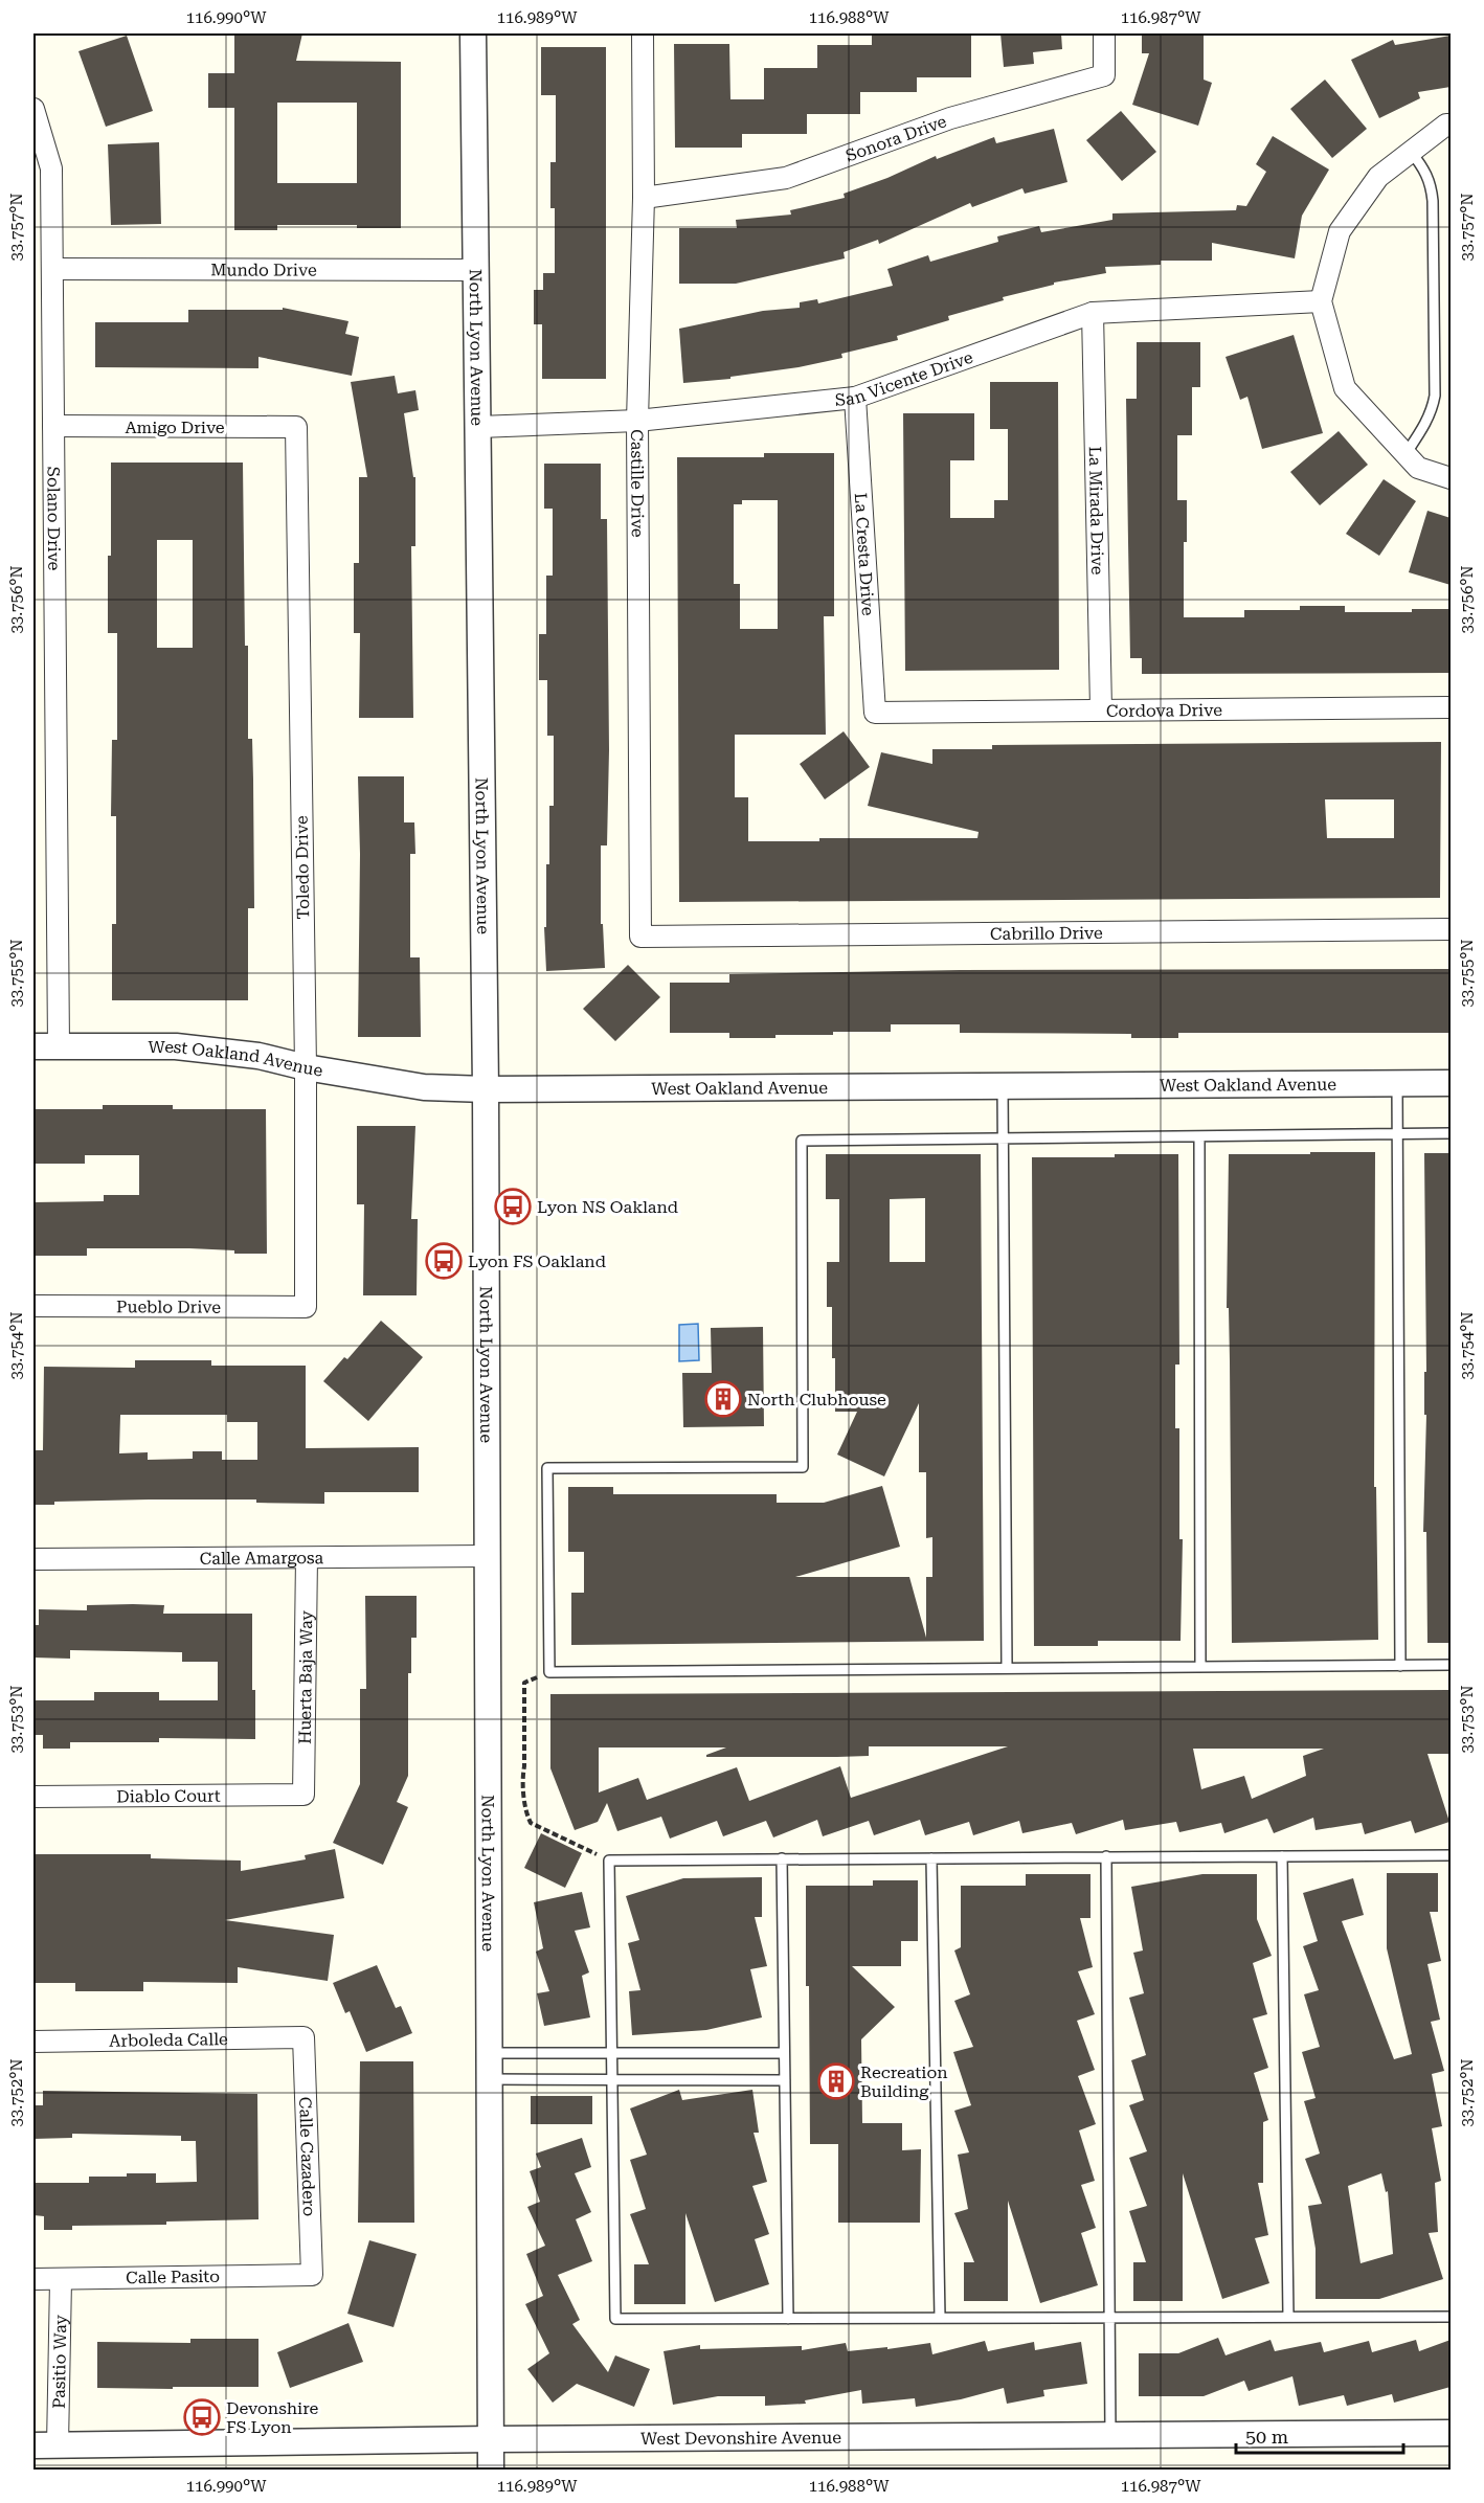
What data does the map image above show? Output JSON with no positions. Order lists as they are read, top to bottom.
{
  "streets": {
    "street": [
      "Sonora Drive",
      "Mundo Drive",
      "North Lyon Avenue",
      "San Vicente Drive",
      "Amigo Drive",
      "Castille Drive",
      "La Mirada Drive",
      "Solano Drive",
      "La Cresta Drive",
      "Cordova Drive",
      "Toledo Drive",
      "Cabrillo Drive",
      "West Oakland Avenue",
      "Pueblo Drive",
      "Calle Amargosa",
      "Huerta Baja Way",
      "Diablo Court",
      "Arboleda Calle",
      "Calle Cazadero",
      "Calle Pasito",
      "Pasitio Way",
      "West Devonshire Avenue"
    ]
  },
  "crossings": [
    ["Sonora Drive", "Castille Drive"],
    ["Mundo Drive", "North Lyon Avenue"],
    ["Mundo Drive", "Solano Drive"],
    ["North Lyon Avenue", "San Vicente Drive"],
    ["North Lyon Avenue", "West Oakland Avenue"],
    ["North Lyon Avenue", "Calle Amargosa"],
    ["North Lyon Avenue", "West Devonshire Avenue"],
    ["San Vicente Drive", "Castille Drive"],
    ["San Vicente Drive", "La Mirada Drive"],
    ["San Vicente Drive", "La Cresta Drive"],
    ["Amigo Drive", "Solano Drive"],
    ["Amigo Drive", "Toledo Drive"],
    ["Castille Drive", "Cabrillo Drive"],
    ["La Mirada Drive", "Cordova Drive"],
    ["Solano Drive", "West Oakland Avenue"],
    ["La Cresta Drive", "Cordova Drive"],
    ["Toledo Drive", "West Oakland Avenue"],
    ["Toledo Drive", "Pueblo Drive"],
    ["Calle Amargosa", "Huerta Baja Way"],
    ["Huerta Baja Way", "Diablo Court"],
    ["Arboleda Calle", "Calle Cazadero"],
    ["Calle Cazadero", "Calle Pasito"],
    ["Calle Pasito", "Pasitio Way"],
    ["Pasitio Way", "West Devonshire Avenue"]
  ],
  "places": {
    "bus stop": ["Lyon NS Oakland", "Lyon FS Oakland", "Devonshire FS Lyon"],
    "building": ["North Clubhouse", "Recreation Building"]
  },
  "scale_bar": "50 m",
  "coordinates": [
    "116.990°W",
    "116.989°W",
    "116.988°W",
    "116.987°W",
    "33.757°N",
    "33.756°N",
    "33.755°N",
    "33.754°N",
    "33.753°N",
    "33.752°N"
  ]
}
